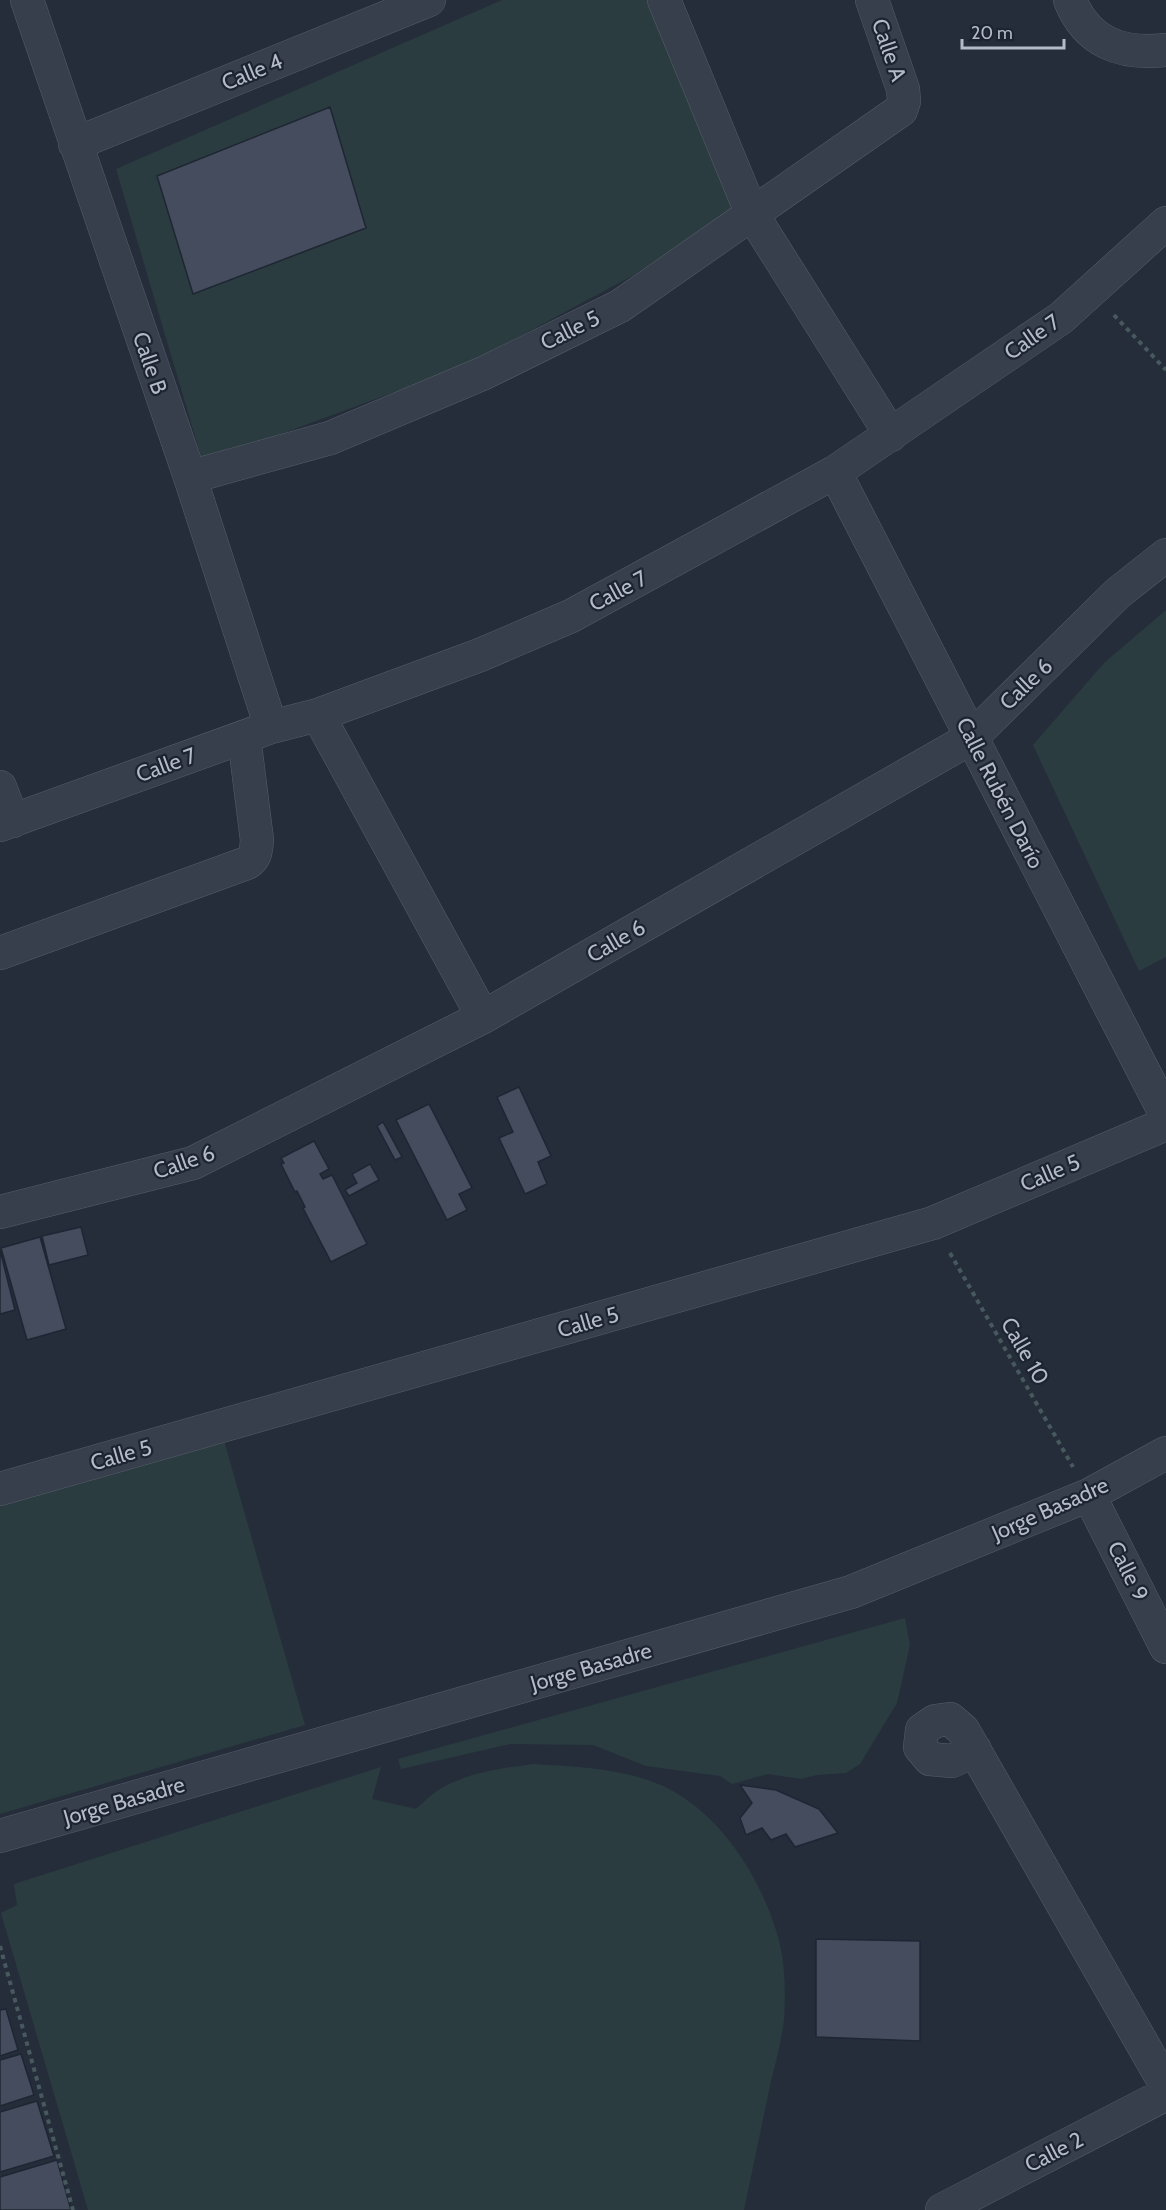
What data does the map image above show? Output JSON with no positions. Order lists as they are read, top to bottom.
{
  "streets": {
    "street": [
      "Calle A",
      "Calle 4",
      "Calle 5",
      "Calle 7",
      "Calle B",
      "Calle 6",
      "Calle Rubén Darío",
      "Jorge Basadre",
      "Calle 9",
      "Calle 2"
    ],
    "path": ["Calle 10"]
  },
  "crossings": [
    ["Calle A", "Calle 5"],
    ["Calle 4", "Calle B"],
    ["Calle 5", "Calle B"],
    ["Calle 5", "Calle 10"],
    ["Calle 7", "Calle B"],
    ["Calle 7", "Calle Rubén Darío"],
    ["Calle 6", "Calle Rubén Darío"],
    ["Calle 10", "Jorge Basadre"],
    ["Calle 10", "Calle 9"],
    ["Jorge Basadre", "Calle 9"]
  ],
  "scale_bar": "20 m"
}
